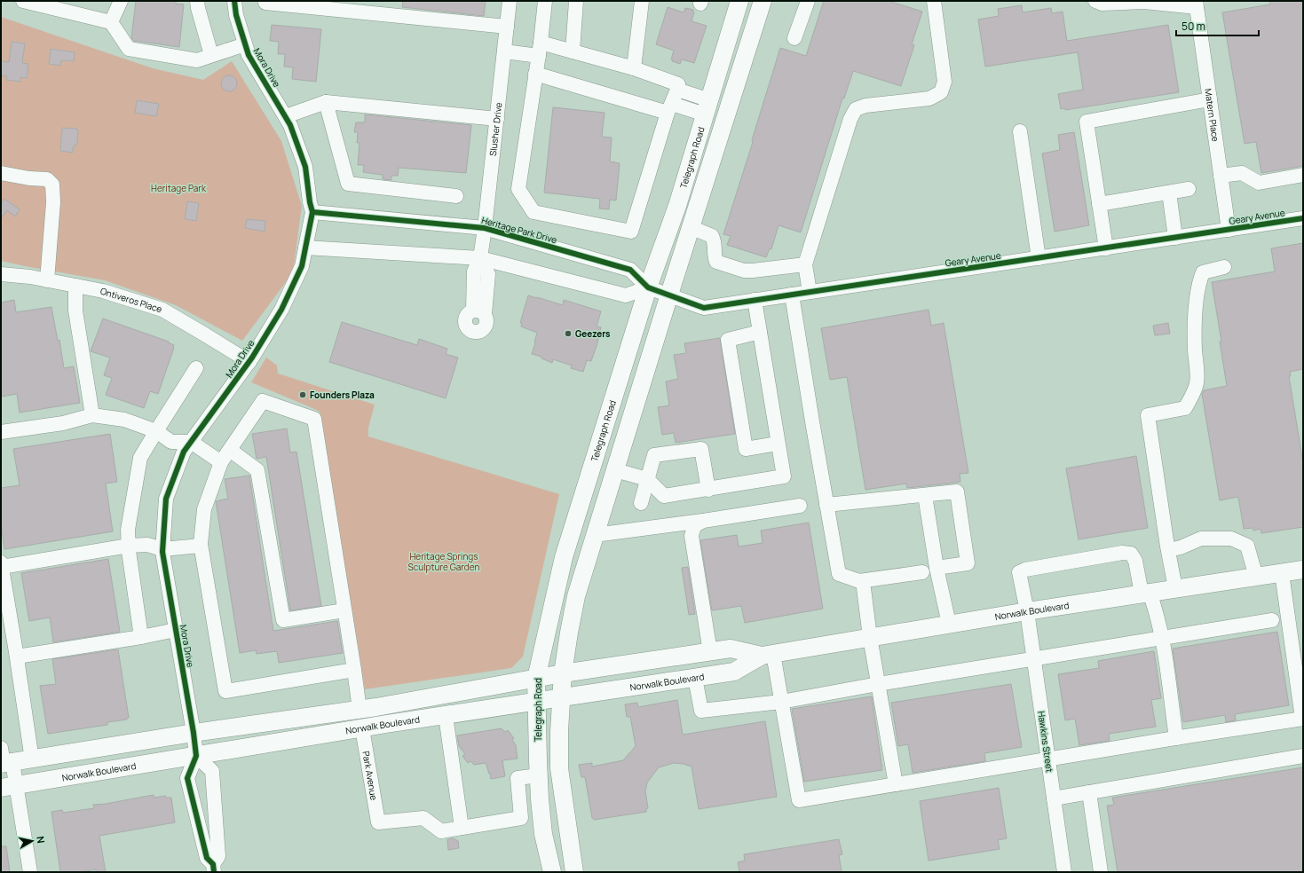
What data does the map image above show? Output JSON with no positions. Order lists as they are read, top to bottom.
{
  "streets": {
    "main road": ["Telegraph Road", "Norwalk Boulevard"],
    "street": [
      "Mora Drive",
      "Matern Place",
      "Slusher Drive",
      "Geary Avenue",
      "Heritage Park Drive",
      "Ontiveros Place",
      "Hawkins Street",
      "Park Avenue"
    ]
  },
  "crossings": [
    ["Mora Drive", "Heritage Park Drive"],
    ["Mora Drive", "Ontiveros Place"],
    ["Mora Drive", "Norwalk Boulevard"],
    ["Matern Place", "Geary Avenue"],
    ["Slusher Drive", "Heritage Park Drive"],
    ["Telegraph Road", "Geary Avenue"],
    ["Telegraph Road", "Heritage Park Drive"],
    ["Telegraph Road", "Norwalk Boulevard"],
    ["Geary Avenue", "Heritage Park Drive"],
    ["Norwalk Boulevard", "Hawkins Street"],
    ["Norwalk Boulevard", "Park Avenue"]
  ],
  "parks": ["Heritage Park", "Heritage Springs Sculpture Garden"],
  "places": ["Geezers", "Founders Plaza"],
  "scale_bar": "50 m",
  "north": "right"
}
